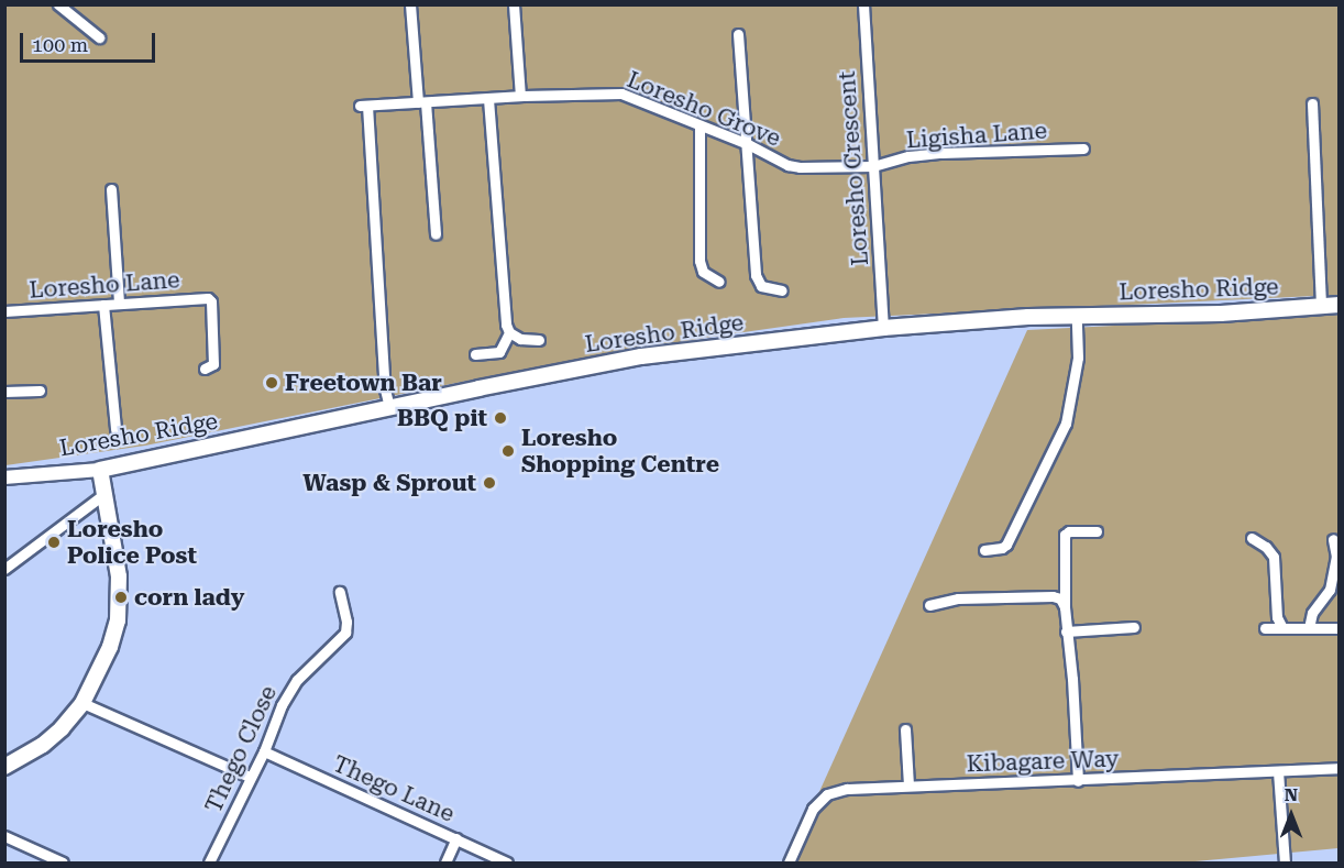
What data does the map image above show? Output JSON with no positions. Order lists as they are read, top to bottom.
{
  "streets": {
    "main road": ["Loresho Ridge"],
    "street": [
      "Loresho Grove",
      "Ligisha Lane",
      "Loresho Crescent",
      "Loresho Lane",
      "Thego Close",
      "Kibagare Way",
      "Thego Lane"
    ]
  },
  "crossings": [
    ["Loresho Grove", "Ligisha Lane"],
    ["Loresho Grove", "Loresho Crescent"],
    ["Loresho Grove", "Loresho Ridge"],
    ["Ligisha Lane", "Loresho Crescent"],
    ["Loresho Crescent", "Loresho Ridge"],
    ["Thego Close", "Thego Lane"]
  ],
  "places": [
    "Freetown Bar",
    "BBQ pit",
    "Loresho Shopping Centre",
    "Wasp & Sprout",
    "Loresho Police Post",
    "corn lady"
  ],
  "scale_bar": "100 m",
  "north": "top"
}
